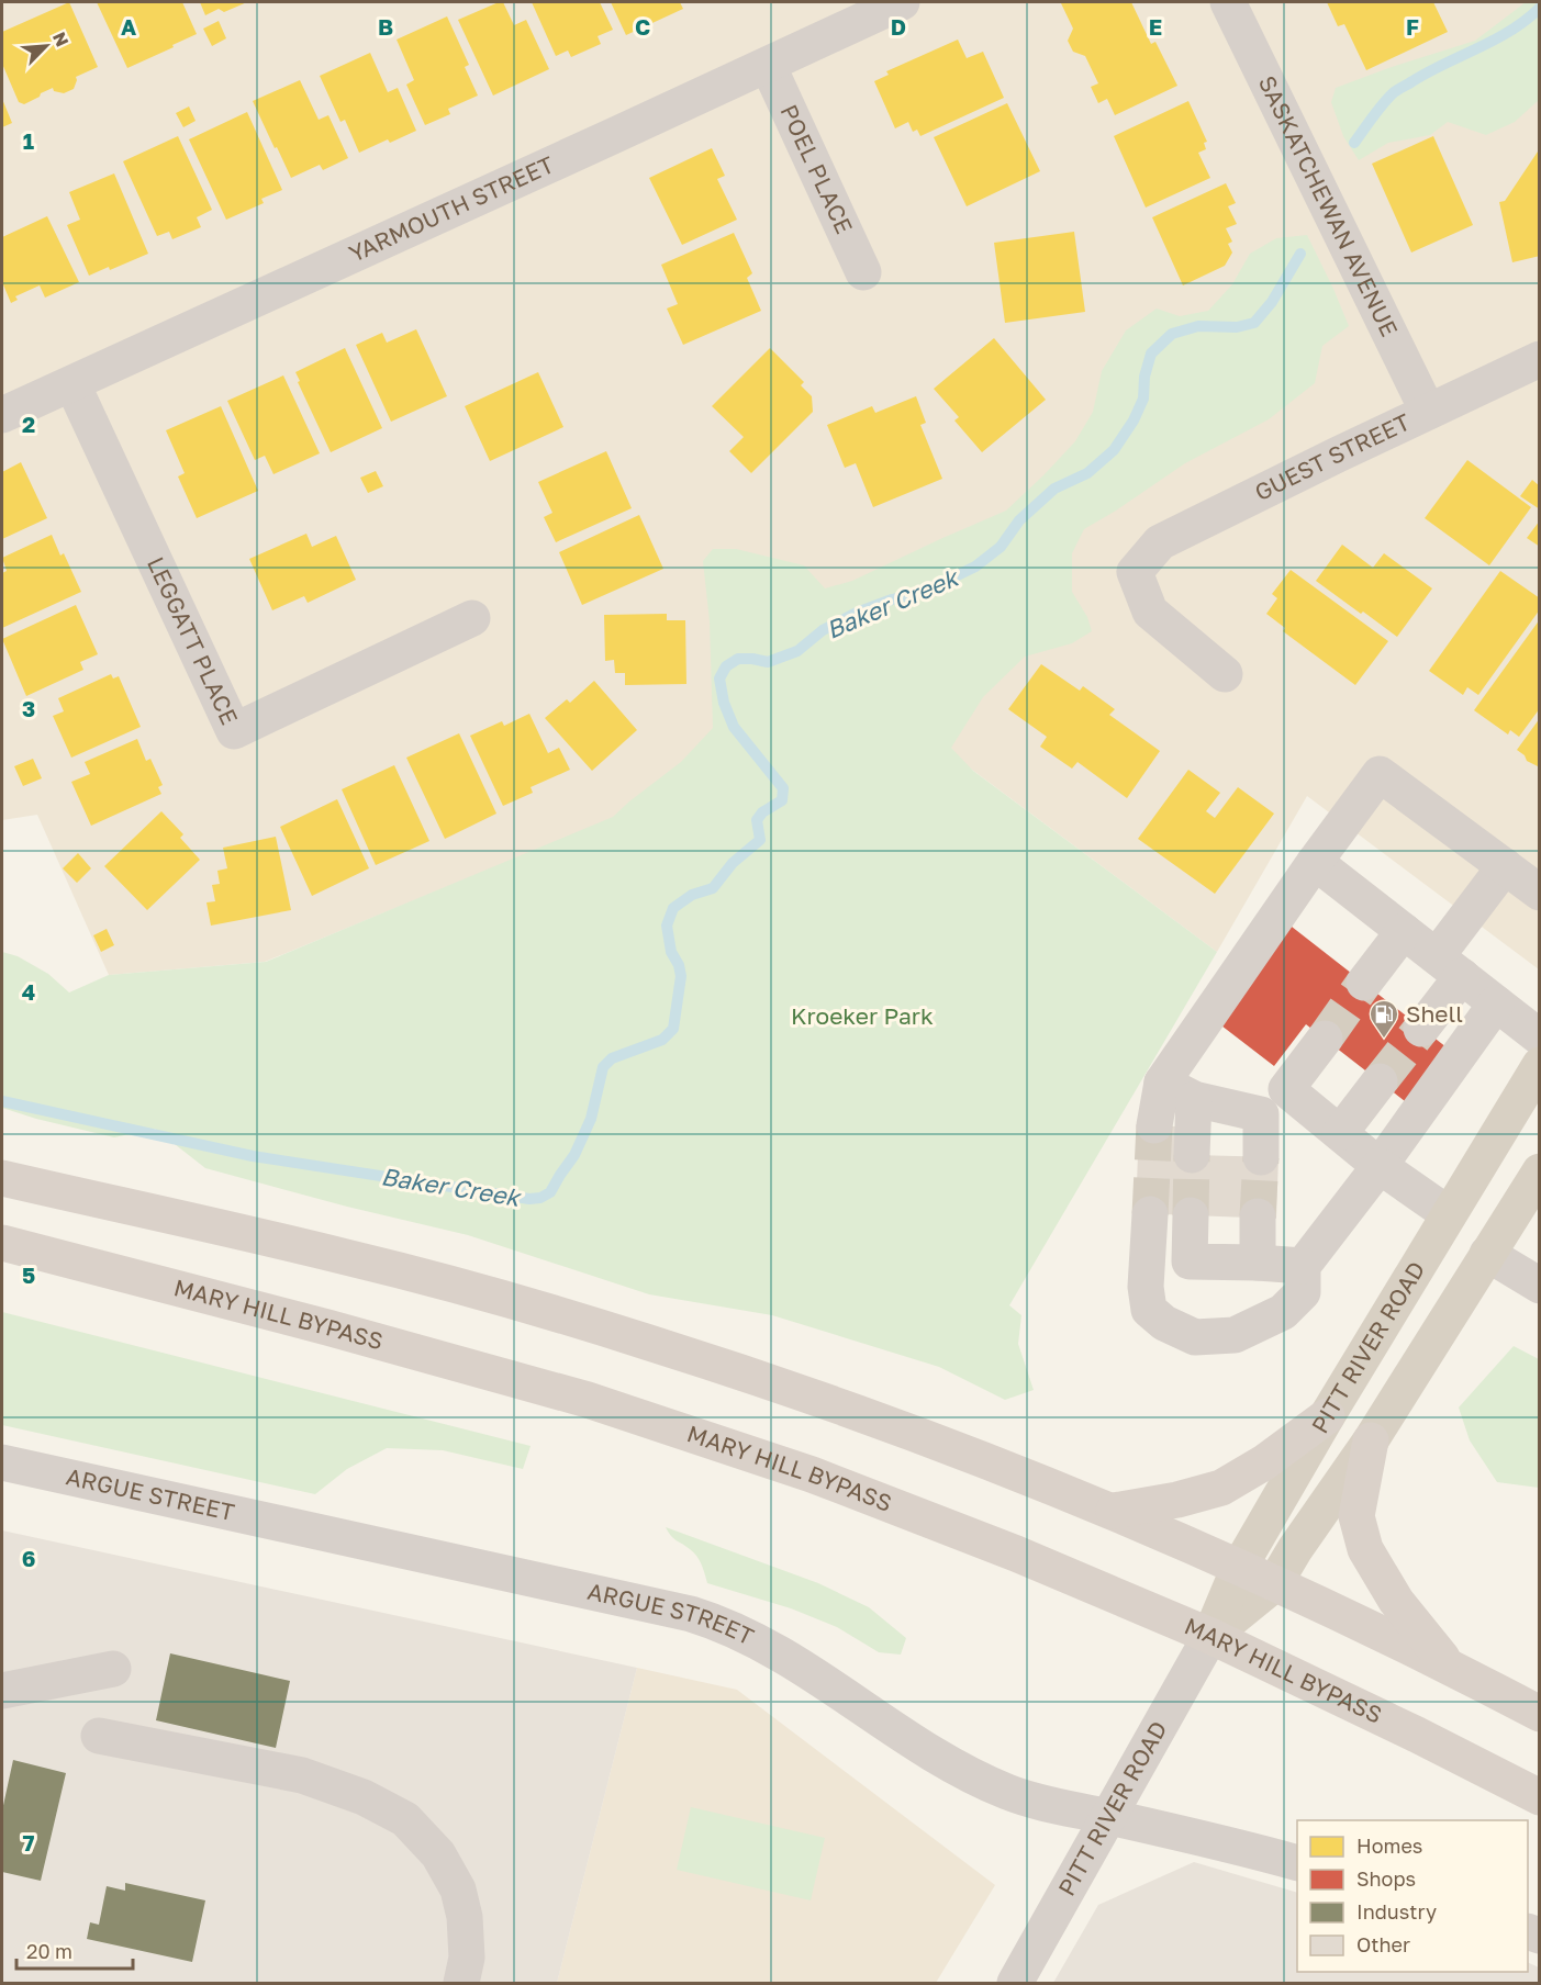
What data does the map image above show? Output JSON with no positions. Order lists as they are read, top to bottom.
{
  "streets": {
    "highway": ["MARY HILL BYPASS"],
    "main road": ["PITT RIVER ROAD"],
    "street": [
      "POEL PLACE",
      "SASKATCHEWAN AVENUE",
      "YARMOUTH STREET",
      "GUEST STREET",
      "LEGGATT PLACE",
      "ARGUE STREET"
    ]
  },
  "crossings": [
    ["POEL PLACE", "YARMOUTH STREET"],
    ["SASKATCHEWAN AVENUE", "GUEST STREET"],
    ["YARMOUTH STREET", "LEGGATT PLACE"],
    ["MARY HILL BYPASS", "PITT RIVER ROAD"],
    ["PITT RIVER ROAD", "ARGUE STREET"]
  ],
  "water": ["Baker Creek"],
  "parks": ["Kroeker Park"],
  "places": {
    "fuel station": ["Shell"]
  },
  "legend": [
    "Homes",
    "Shops",
    "Industry",
    "Other"
  ],
  "scale_bar": "20 m",
  "north": "top right",
  "grid": {
    "columns": [
      "A",
      "B",
      "C",
      "D",
      "E",
      "F"
    ],
    "rows": [
      "1",
      "2",
      "3",
      "4",
      "5",
      "6",
      "7"
    ]
  }
}
